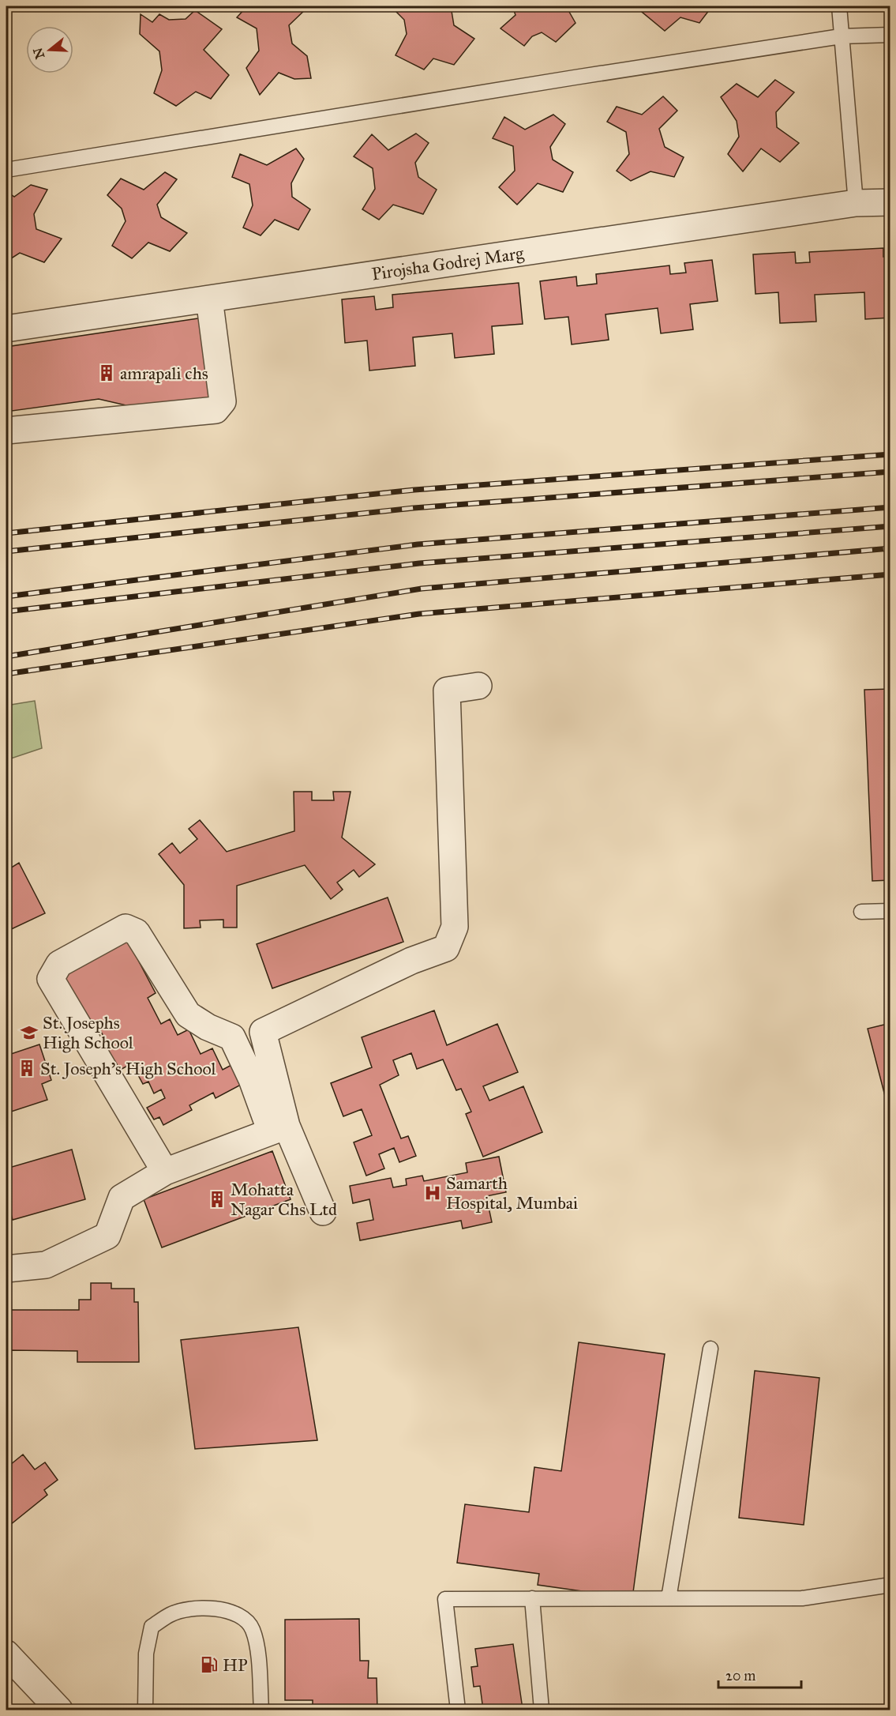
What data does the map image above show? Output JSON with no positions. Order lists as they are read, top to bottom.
{
  "streets": {
    "street": ["Pirojsha Godrej Marg"]
  },
  "places": {
    "building": ["amrapali chs", "St. Joseph's High School", "Mohatta Nagar Chs Ltd"],
    "school or university": ["St. Josephs High School"],
    "hospital": ["Samarth Hospital, Mumbai"],
    "fuel station": ["HP"]
  },
  "scale_bar": "20 m",
  "north": "left"
}
